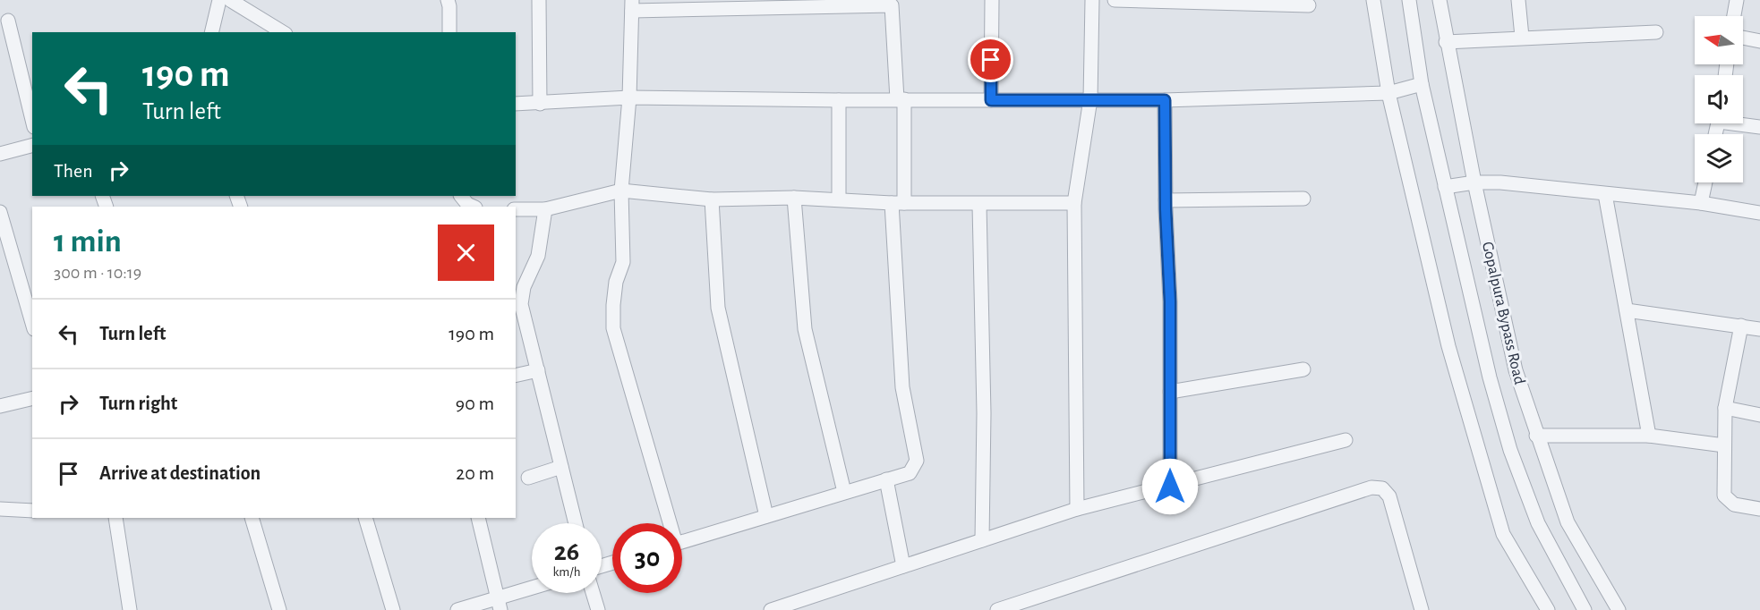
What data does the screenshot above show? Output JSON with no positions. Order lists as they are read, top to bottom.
{
  "streets": {
    "street": ["Gopalpura Bypass Road"]
  },
  "north": "left",
  "page": {
    "turn": ["190 m", "Turn left"],
    "then": "Then",
    "heading": ["1 min", "300 m · 10:19"],
    "list": [
      {
        "name": "Turn left",
        "value": "190 m"
      },
      {
        "name": "Turn right",
        "value": "90 m"
      },
      {
        "name": "Arrive at destination",
        "value": "20 m"
      }
    ],
    "speed": "26 km/h",
    "limit": "30"
  }
}
